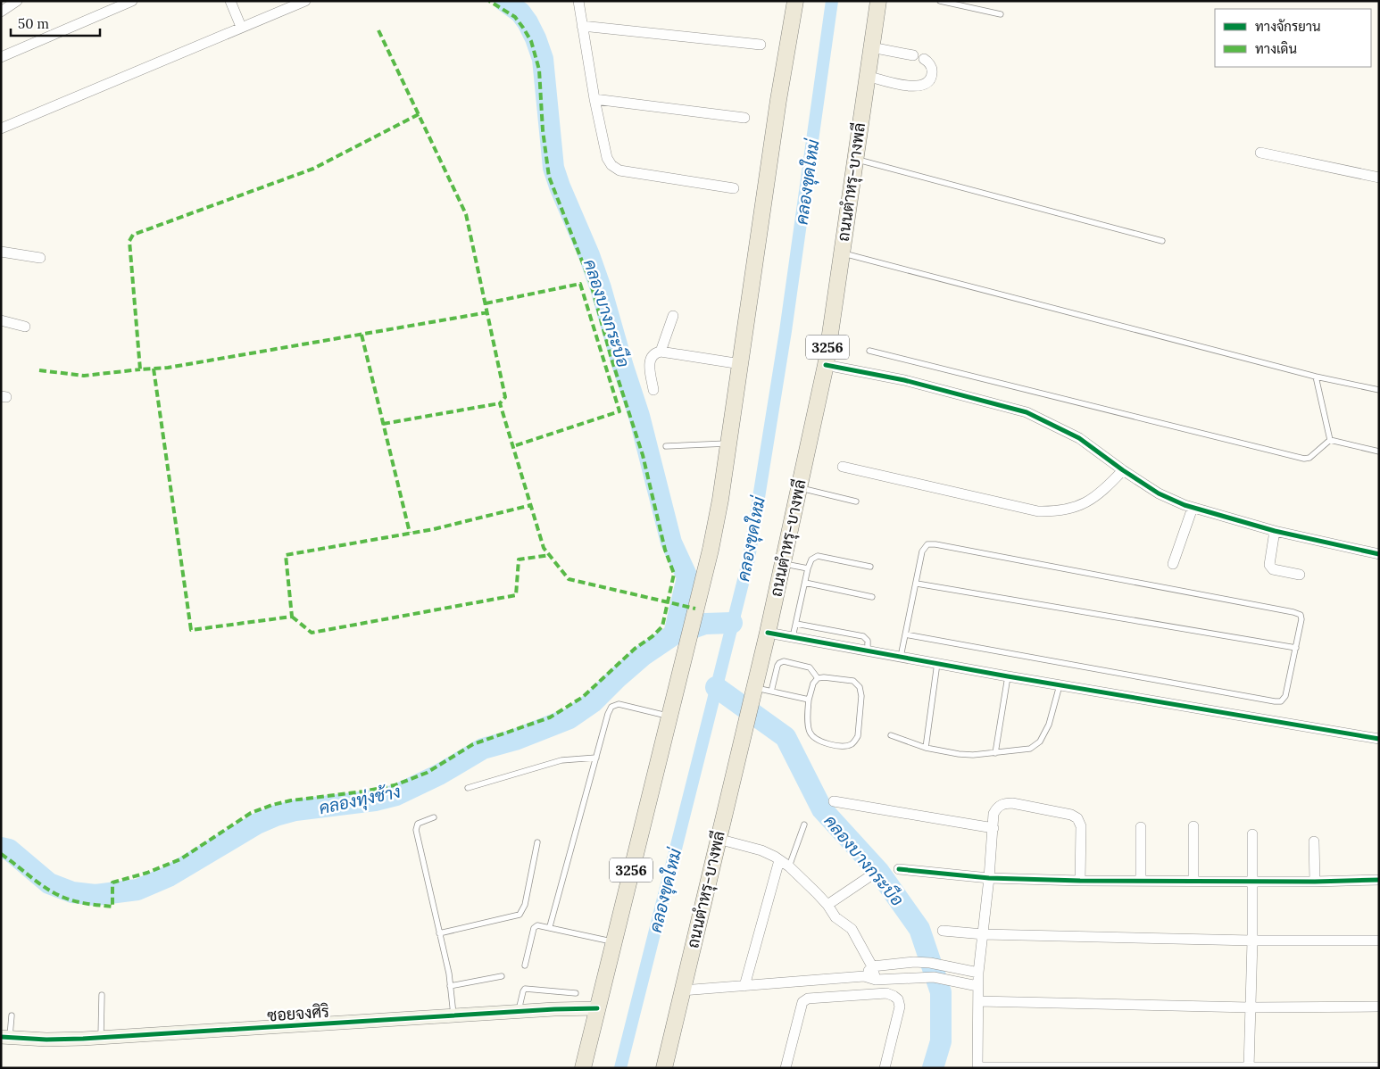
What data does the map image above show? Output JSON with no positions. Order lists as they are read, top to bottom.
{
  "streets": {
    "main road": ["ถนนตำหรุ-บางพลี", "3256"],
    "street": ["ซอยจงศิริ"]
  },
  "crossings": [
    ["3256", "ซอยจงศิริ"]
  ],
  "water": ["คลองขุดใหม่", "คลองบางกระบือ", "คลองทุ่งช้าง"],
  "legend": ["ทางจักรยาน", "ทางเดิน"],
  "scale_bar": "50 m"
}
